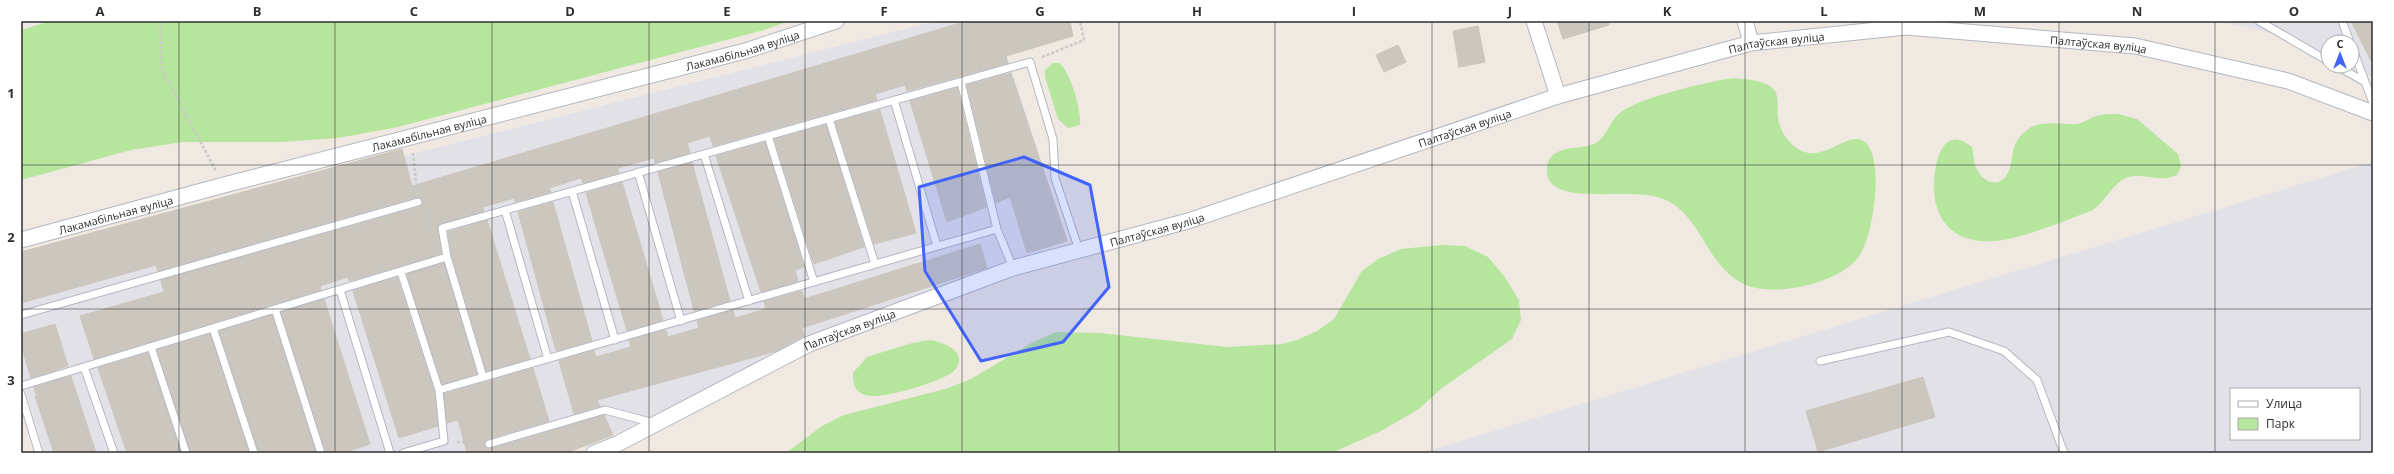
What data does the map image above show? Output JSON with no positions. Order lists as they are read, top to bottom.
{
  "streets": {
    "street": ["Палтаўская вуліца", "Лакамабільная вуліца"]
  },
  "legend": ["Улица", "Парк"],
  "north": "top",
  "grid": {
    "columns": [
      "A",
      "B",
      "C",
      "D",
      "E",
      "F",
      "G",
      "H",
      "I",
      "J",
      "K",
      "L",
      "M",
      "N",
      "O"
    ],
    "rows": ["1", "2", "3"]
  }
}
